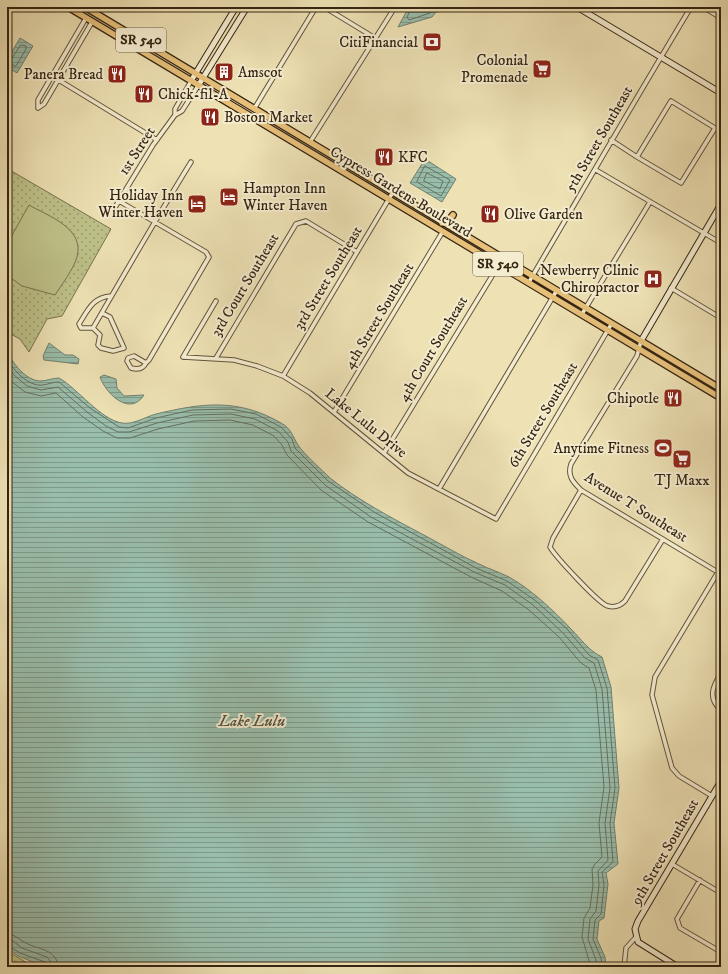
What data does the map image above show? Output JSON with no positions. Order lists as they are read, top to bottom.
{
  "streets": {
    "main road": ["SR 540", "Cypress Gardens Boulevard"],
    "street": [
      "5th Street Southeast",
      "1st Street",
      "3rd Street Southeast",
      "3rd Court Southeast",
      "4th Street Southeast",
      "4th Court Southeast",
      "6th Street Southeast",
      "Lake Lulu Drive",
      "Avenue T Southeast",
      "9th Street Southeast"
    ]
  },
  "crossings": [
    ["5th Street Southeast", "Cypress Gardens Boulevard"],
    ["1st Street", "Cypress Gardens Boulevard"],
    ["Cypress Gardens Boulevard", "3rd Street Southeast"],
    ["Cypress Gardens Boulevard", "4th Street Southeast"],
    ["Cypress Gardens Boulevard", "4th Court Southeast"],
    ["Cypress Gardens Boulevard", "6th Street Southeast"],
    ["Cypress Gardens Boulevard", "Avenue T Southeast"],
    ["3rd Street Southeast", "3rd Court Southeast"],
    ["3rd Street Southeast", "Lake Lulu Drive"],
    ["3rd Court Southeast", "Lake Lulu Drive"],
    ["4th Street Southeast", "Lake Lulu Drive"],
    ["4th Court Southeast", "Lake Lulu Drive"],
    ["6th Street Southeast", "Lake Lulu Drive"]
  ],
  "water": ["Lake Lulu"],
  "places": {
    "bank": ["CitiFinancial"],
    "supermarket": ["Colonial Promenade", "TJ Maxx"],
    "building": ["Amscot"],
    "restaurant": [
      "Panera Bread",
      "Chick-fil-A",
      "Boston Market",
      "KFC",
      "Olive Garden",
      "Chipotle"
    ],
    "hotel": ["Hampton Inn Winter Haven", "Holiday Inn Winter Haven"],
    "hospital": ["Newberry Clinic Chiropractor"],
    "sports": ["Anytime Fitness"]
  }
}
